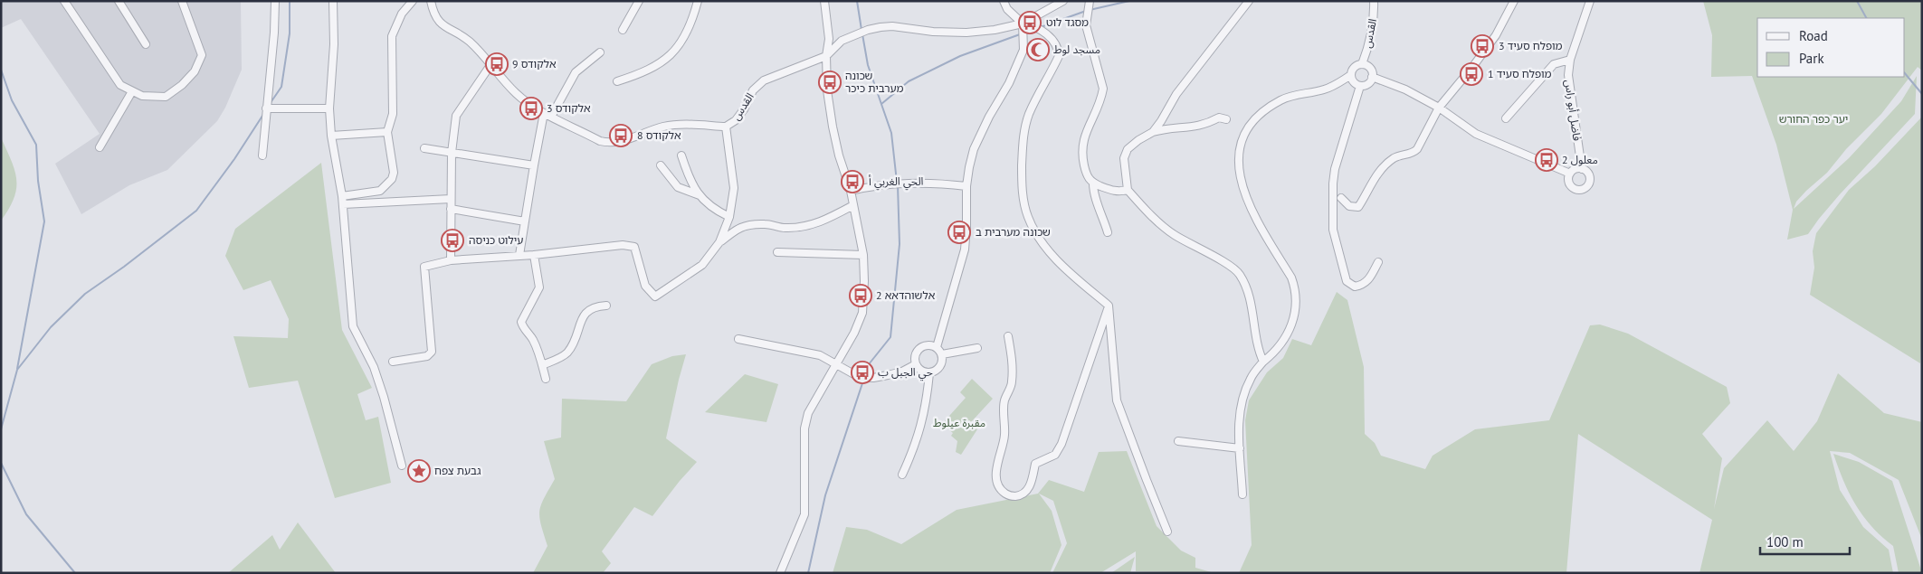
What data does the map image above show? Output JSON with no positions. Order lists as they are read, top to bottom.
{
  "streets": {
    "street": ["القدس", "فاضل أبو راس"]
  },
  "parks": ["יער כפר החורש", "مقبرة عيلوط"],
  "places": {
    "bus stop": [
      "מסגד לוט",
      "מופלח סעיד 3",
      "אלקודס 9",
      "מופלח סעיד 1",
      "שכונה מערבית כיכר",
      "אלקודס 3",
      "אלקודס 8",
      "معلول 2",
      "الحي الغربي أ",
      "שכונה מערבית ב",
      "עילוט כניסה",
      "אלשוהדאא 2",
      "حي الجبل ب"
    ],
    "mosque": ["مسجد لوط"],
    "place": ["גבעת צפח"]
  },
  "legend": ["Road", "Park"],
  "scale_bar": "100 m"
}
